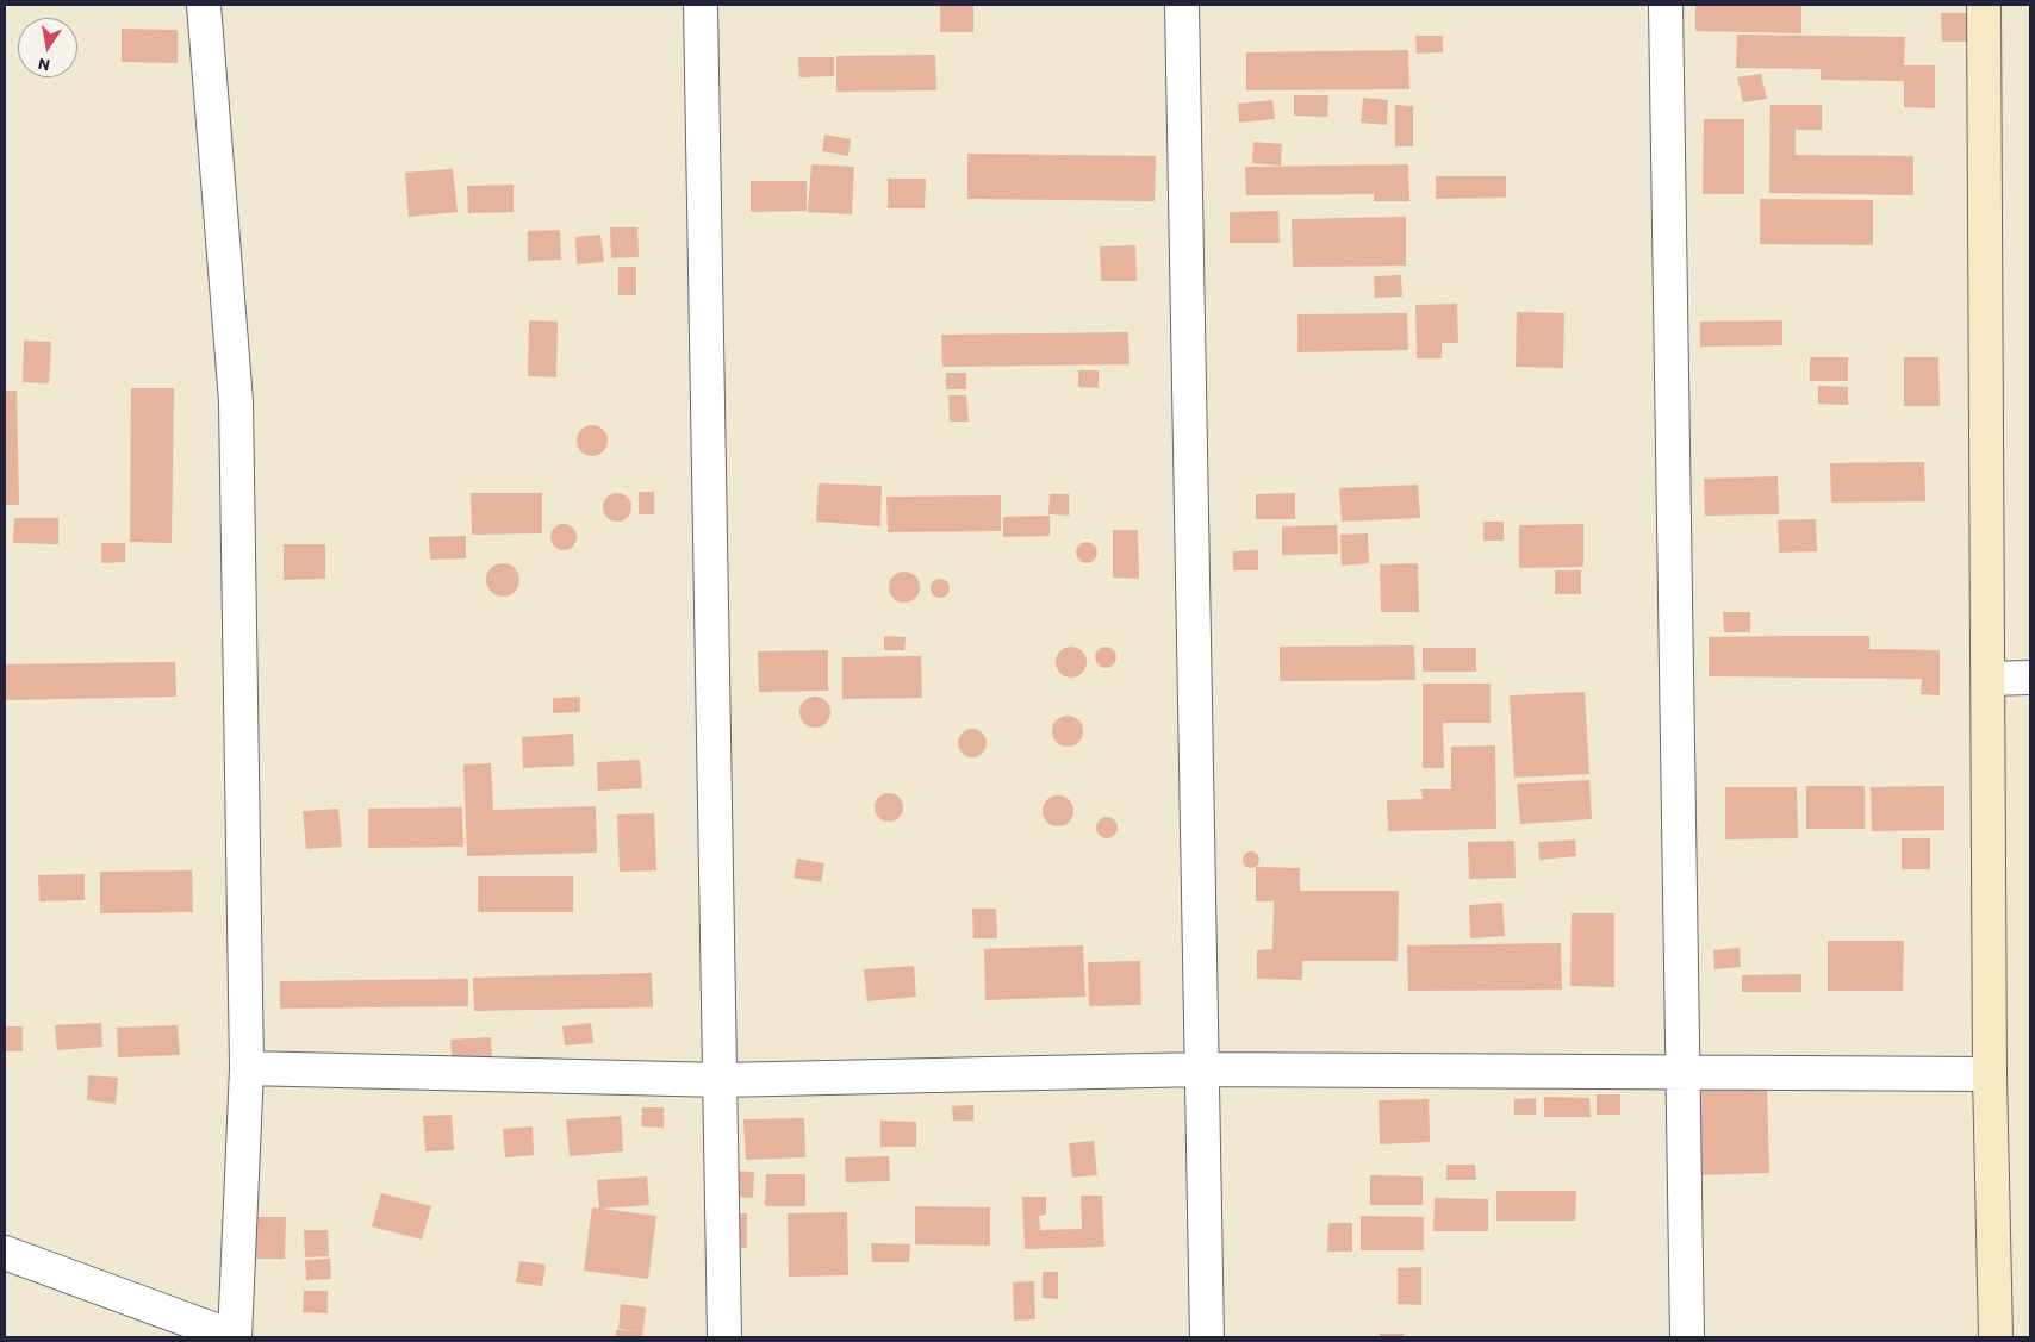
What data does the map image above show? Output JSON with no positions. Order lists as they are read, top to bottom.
{
  "north": "bottom"
}
